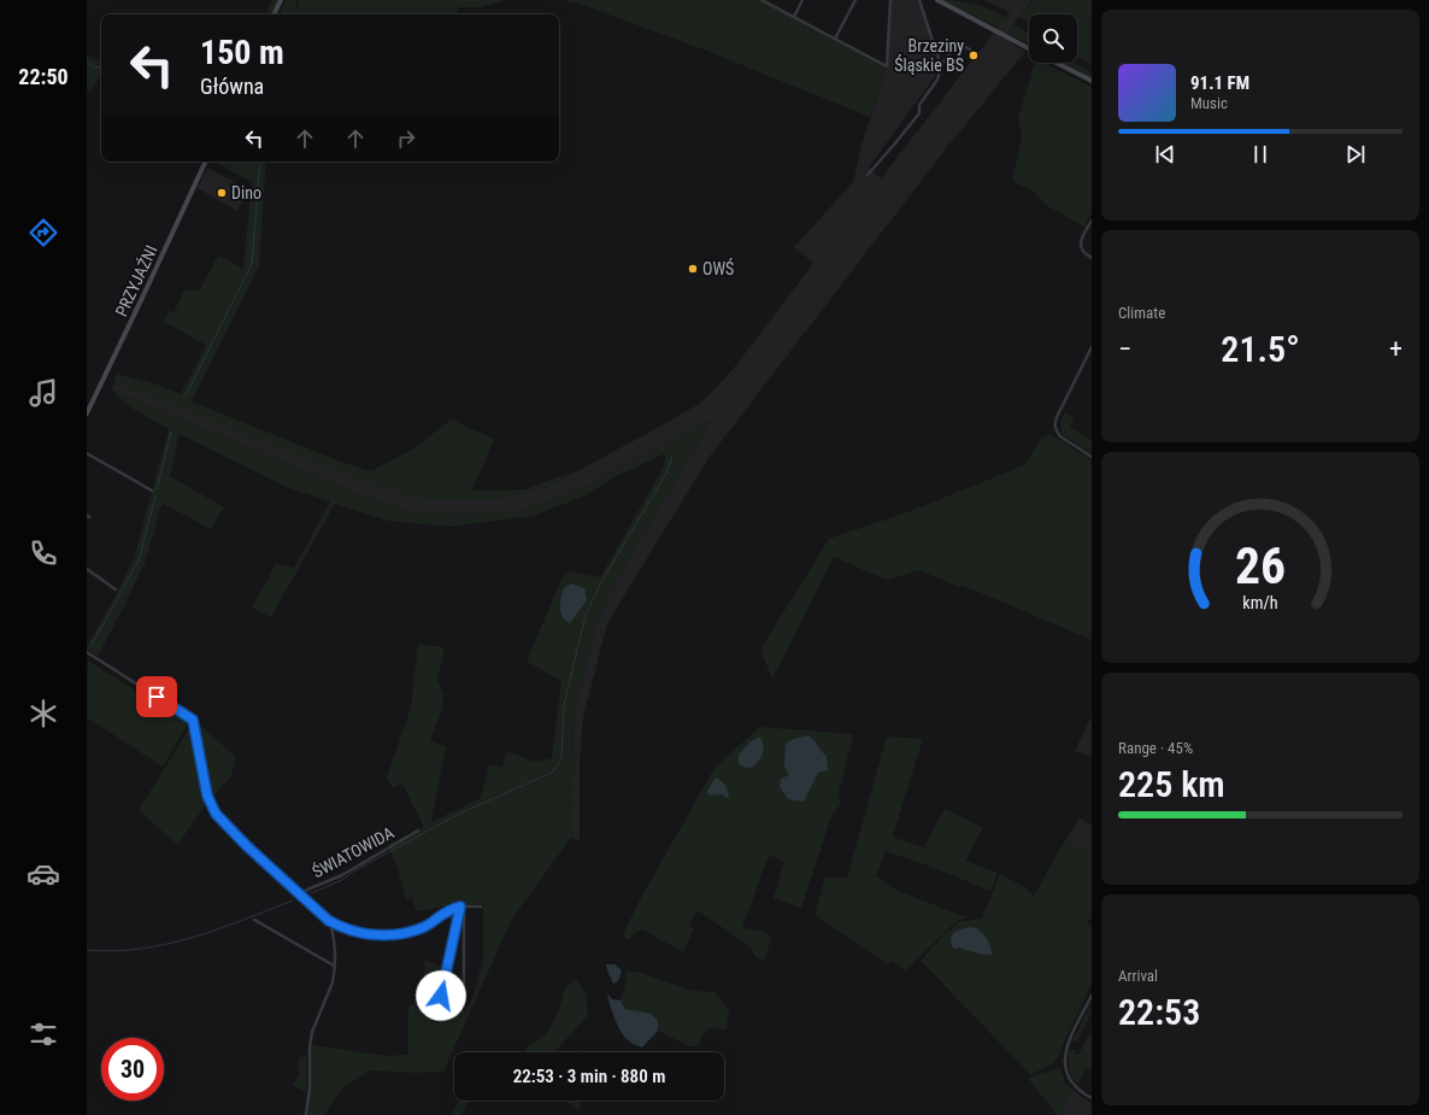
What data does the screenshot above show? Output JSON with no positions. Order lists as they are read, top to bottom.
{
  "streets": {
    "street": ["PRZYJAŹNI", "ŚWIATOWIDA"]
  },
  "places": ["Brzeziny Śląskie BS", "Dino", "OWŚ"],
  "page": {
    "tabs": "22:50",
    "turn": ["150 m", "Główna"],
    "song": ["91.1 FM", "Music"],
    "tile": [
      "Climate",
      ["Range · 45%", "225 km"],
      ["Arrival", "22:53"]
    ],
    "heat": ["−", "21.5°", "+"],
    "limit": "30",
    "trip": "22:53 · 3 min · 880 m",
    "gauge": ["26", "km/h"]
  }
}
